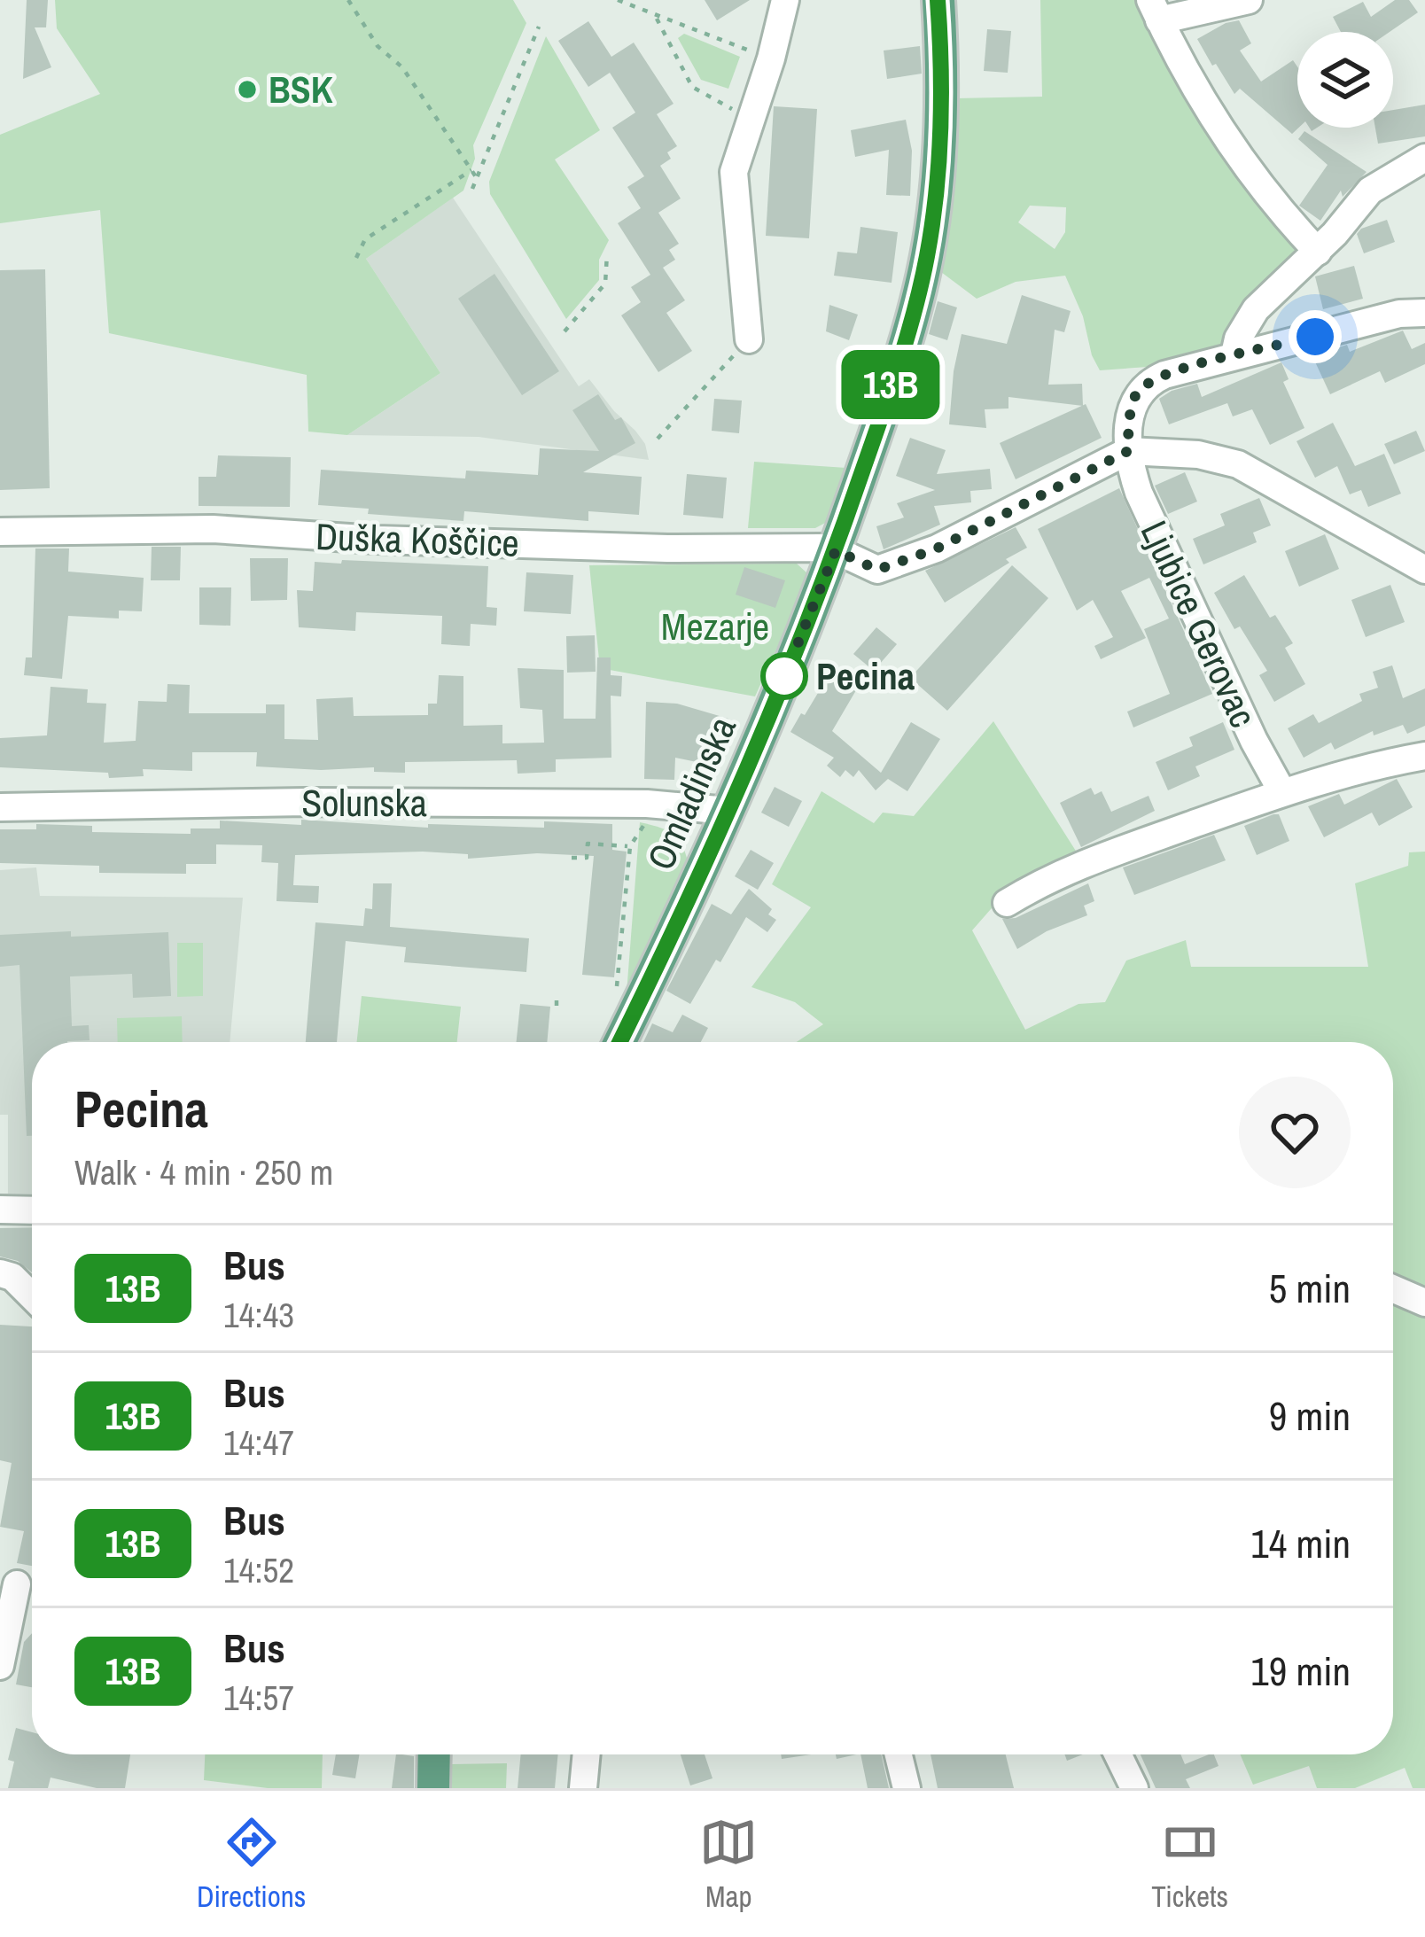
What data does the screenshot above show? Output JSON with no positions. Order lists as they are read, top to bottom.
{
  "streets": {
    "main road": ["Omladinska"],
    "street": ["Duška Koščice", "Ljubice Gerovac", "Solunska"]
  },
  "crossings": [
    ["Duška Koščice", "Ljubice Gerovac"],
    ["Duška Koščice", "Omladinska"],
    ["Omladinska", "Solunska"]
  ],
  "parks": ["Mezarje"],
  "places": ["BSK", "Pecina"],
  "lines": ["bus line 13B"],
  "page": {
    "on_map": "13B",
    "heading": ["Pecina", "Walk · 4 min · 250 m"],
    "list": [
      {
        "mark": "13B",
        "name": "Bus",
        "note": "14:43",
        "value": "5 min"
      },
      {
        "mark": "13B",
        "name": "Bus",
        "note": "14:47",
        "value": "9 min"
      },
      {
        "mark": "13B",
        "name": "Bus",
        "note": "14:52",
        "value": "14 min"
      },
      {
        "mark": "13B",
        "name": "Bus",
        "note": "14:57",
        "value": "19 min"
      }
    ],
    "tabs": ["Directions", "Map", "Tickets"]
  }
}
